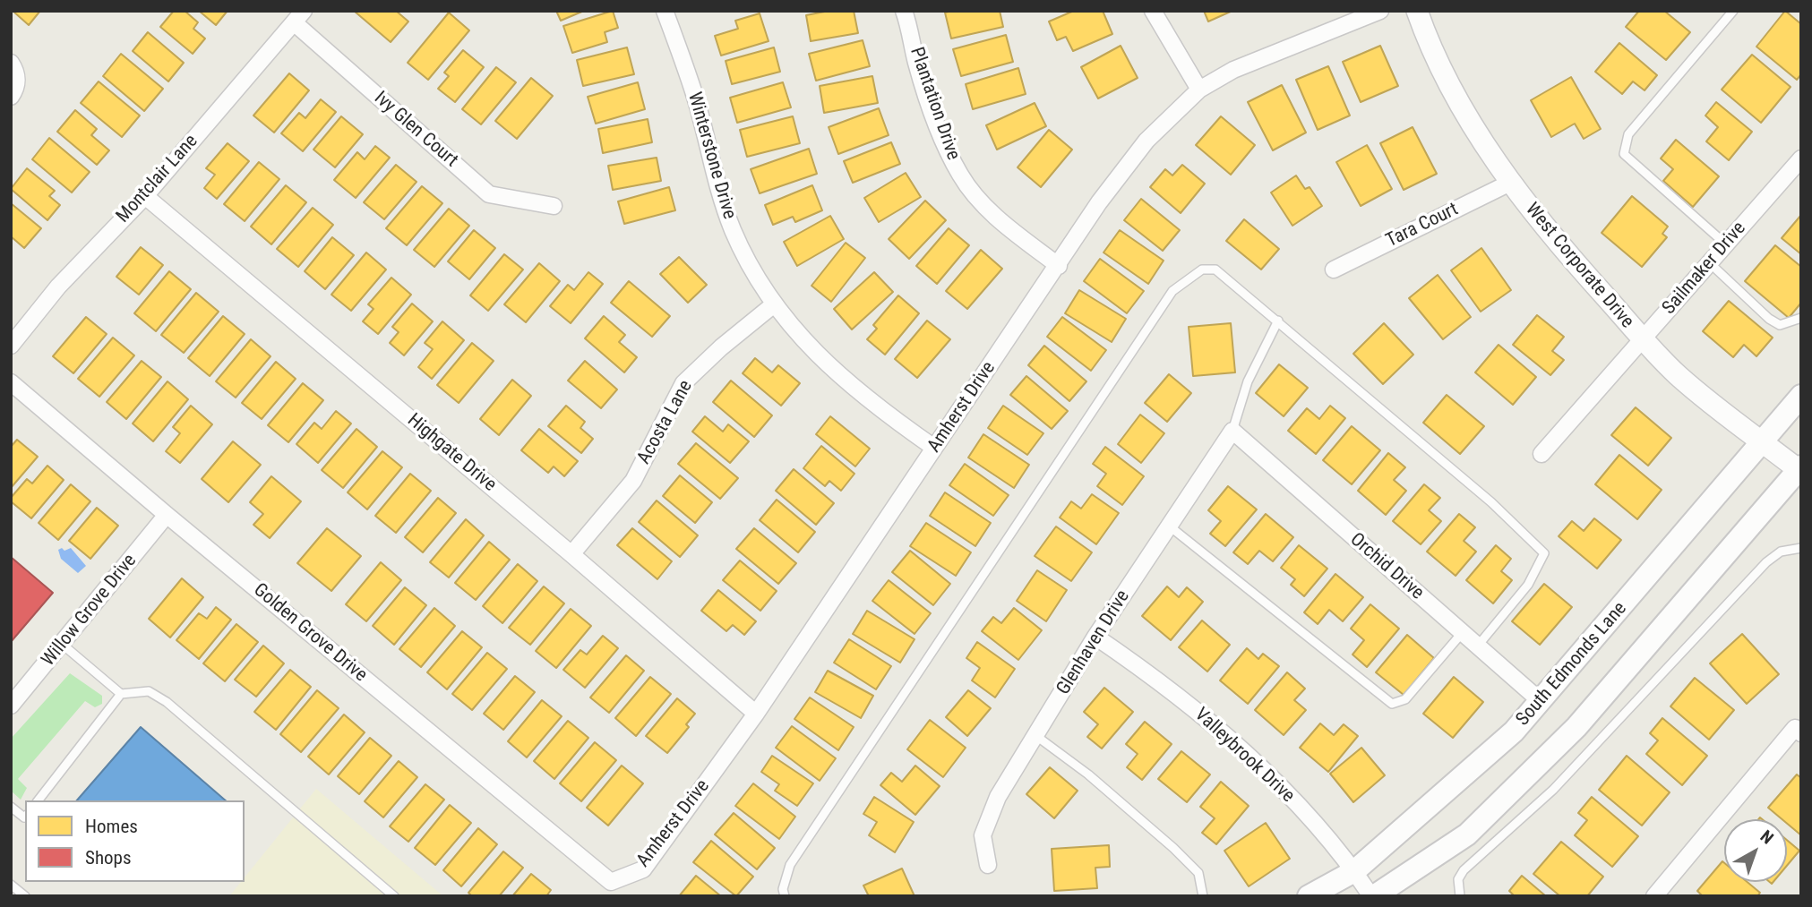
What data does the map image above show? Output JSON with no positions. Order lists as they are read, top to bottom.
{
  "streets": {
    "main road": ["South Edmonds Lane"],
    "street": [
      "Plantation Drive",
      "Ivy Glen Court",
      "Winterstone Drive",
      "Montclair Lane",
      "Tara Court",
      "West Corporate Drive",
      "Sailmaker Drive",
      "Amherst Drive",
      "Acosta Lane",
      "Highgate Drive",
      "Orchid Drive",
      "Willow Grove Drive",
      "Golden Grove Drive",
      "Glenhaven Drive",
      "Valleybrook Drive"
    ]
  },
  "crossings": [
    ["Plantation Drive", "Amherst Drive"],
    ["Ivy Glen Court", "Montclair Lane"],
    ["Winterstone Drive", "Amherst Drive"],
    ["Winterstone Drive", "Acosta Lane"],
    ["Montclair Lane", "Highgate Drive"],
    ["Tara Court", "West Corporate Drive"],
    ["West Corporate Drive", "Sailmaker Drive"],
    ["West Corporate Drive", "South Edmonds Lane"],
    ["Amherst Drive", "Highgate Drive"],
    ["Amherst Drive", "Golden Grove Drive"],
    ["Acosta Lane", "Highgate Drive"],
    ["Orchid Drive", "Glenhaven Drive"],
    ["Orchid Drive", "South Edmonds Lane"],
    ["Willow Grove Drive", "Golden Grove Drive"],
    ["Glenhaven Drive", "Valleybrook Drive"],
    ["South Edmonds Lane", "Valleybrook Drive"]
  ],
  "legend": ["Homes", "Shops"],
  "north": "top right"
}
